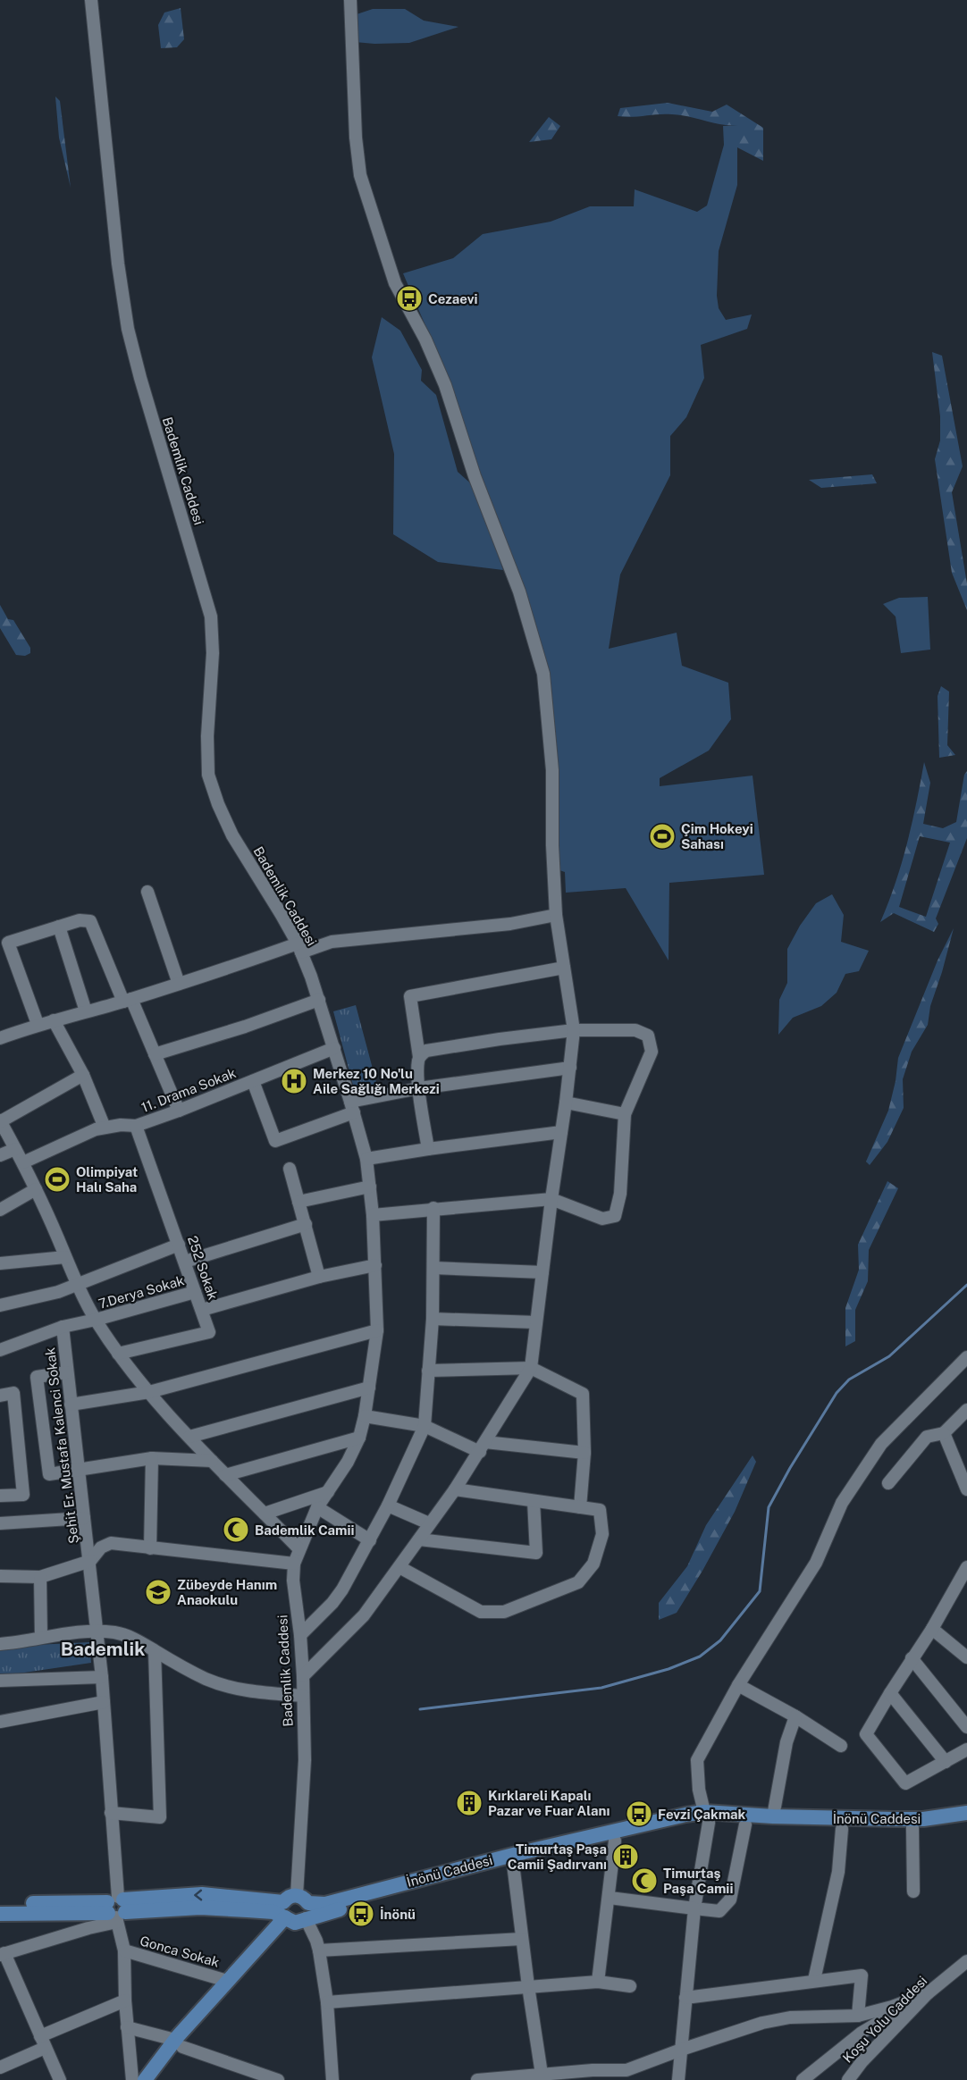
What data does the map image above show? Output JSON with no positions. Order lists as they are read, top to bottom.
{
  "streets": {
    "main road": ["İnönü Caddesi"],
    "street": [
      "Bademlik Caddesi",
      "11. Drama Sokak",
      "252 Sokak",
      "7.Derya Sokak",
      "Şehit Er. Mustafa Kalenci Sokak",
      "Gonca Sokak",
      "Koşu Yolu Caddesi"
    ]
  },
  "crossings": [
    ["Bademlik Caddesi", "11. Drama Sokak"],
    ["Bademlik Caddesi", "İnönü Caddesi"],
    ["11. Drama Sokak", "252 Sokak"],
    ["252 Sokak", "7.Derya Sokak"],
    ["7.Derya Sokak", "Şehit Er. Mustafa Kalenci Sokak"],
    ["Şehit Er. Mustafa Kalenci Sokak", "Gonca Sokak"]
  ],
  "districts": ["Bademlik"],
  "places": {
    "bus stop": ["Cezaevi", "Fevzi Çakmak", "İnönü"],
    "sports": ["Çim Hokeyi Sahası", "Olimpiyat Halı Saha"],
    "hospital": ["Merkez 10 No'lu Aile Sağlığı Merkezi"],
    "mosque": ["Bademlik Camii", "Timurtaş Paşa Camii"],
    "school or university": ["Zübeyde Hanım Anaokulu"],
    "building": ["Kırklareli Kapalı Pazar ve Fuar Alanı", "Timurtaş Paşa Camii Şadırvanı"]
  }
}
